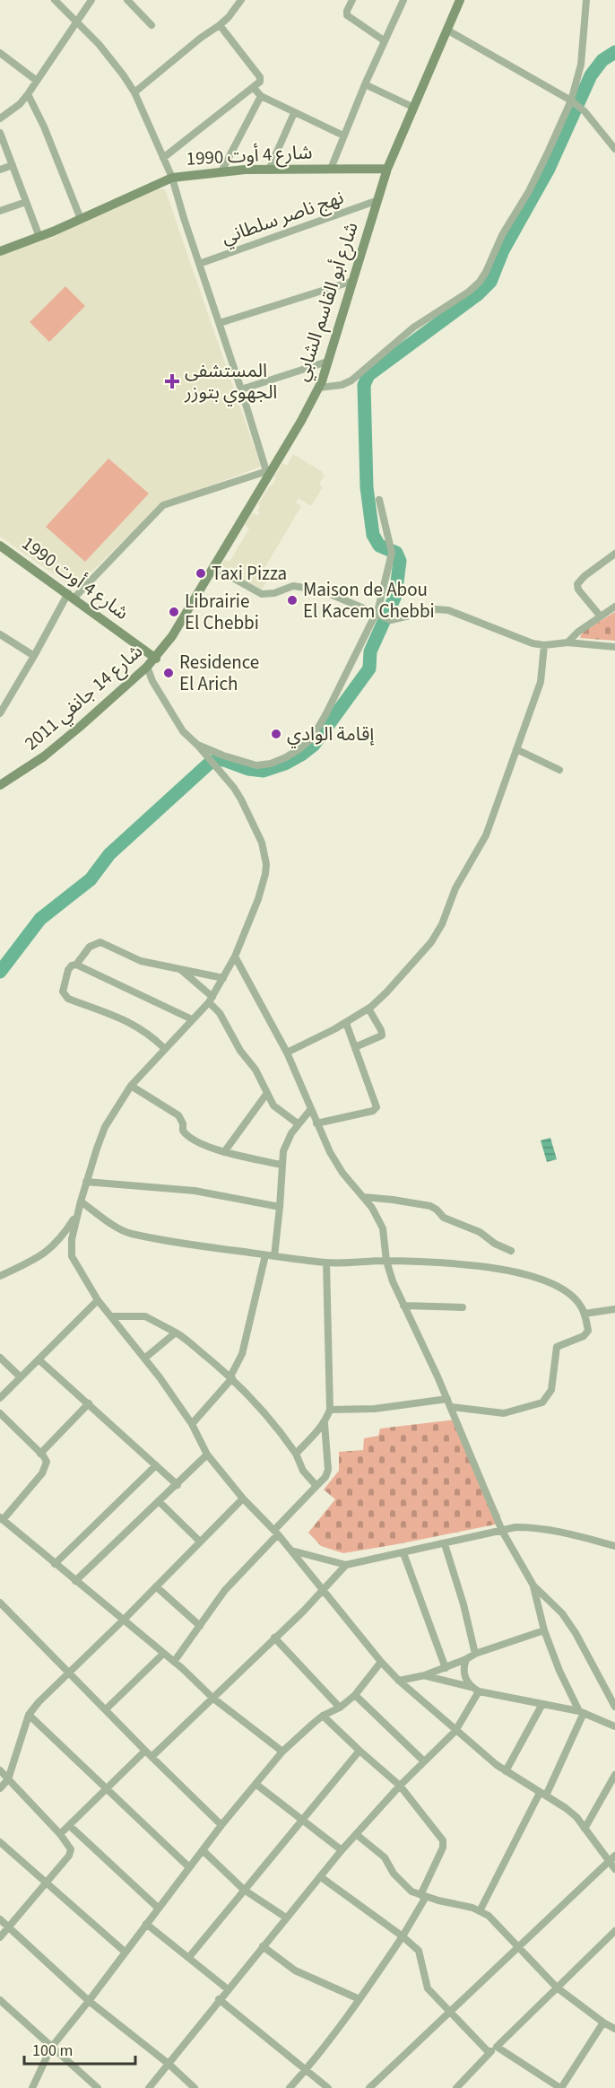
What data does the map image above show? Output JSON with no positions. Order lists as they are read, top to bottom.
{
  "streets": {
    "main road": ["شارع 4 أوت 1990", "شارع أبو القاسم الشابي", "شارع 14 جانفي 2011"],
    "street": ["نهج ناصر سلطاني"]
  },
  "crossings": [
    ["شارع 4 أوت 1990", "شارع أبو القاسم الشابي"],
    ["شارع 4 أوت 1990", "شارع 14 جانفي 2011"],
    ["نهج ناصر سلطاني", "شارع أبو القاسم الشابي"],
    ["شارع أبو القاسم الشابي", "شارع 14 جانفي 2011"]
  ],
  "places": {
    "health": ["المستشفى الجهوي بتوزر"],
    "other": [
      "Taxi Pizza",
      "Maison de Abou El Kacem Chebbi",
      "Librairie El Chebbi",
      "Residence El Arich",
      "إقامة الوادي"
    ]
  },
  "scale_bar": "100 m"
}
